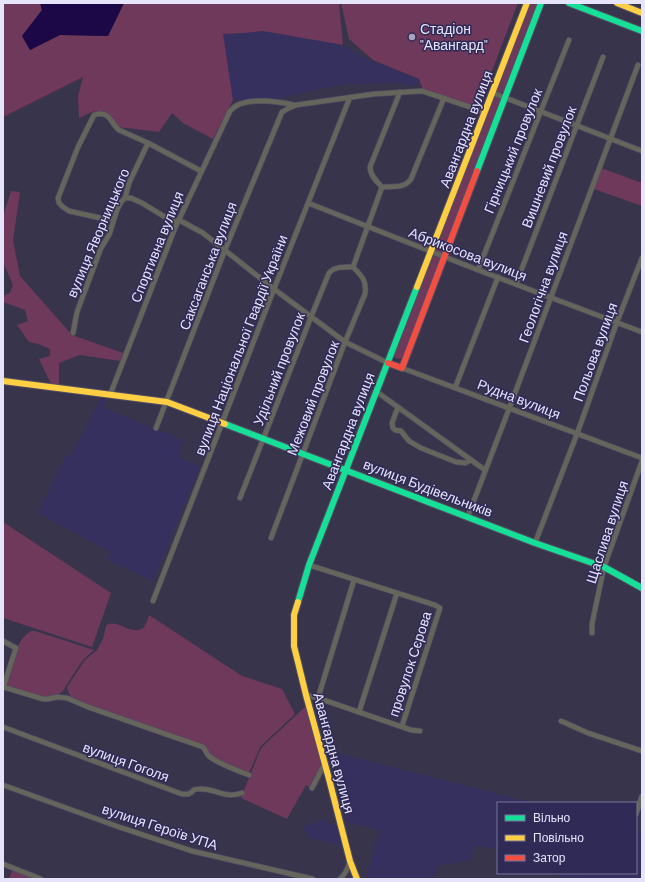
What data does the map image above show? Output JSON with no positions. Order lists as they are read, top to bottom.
{
  "streets": {
    "street": [
      "Авангардна вулиця",
      "Гірницький провулок",
      "Вишневий провулок",
      "вулиця Яворницького",
      "Спортивна вулиця",
      "Абрикосова вулиця",
      "Саксаганська вулиця",
      "Геологічна вулиця",
      "вулиця Національної Гвардії України",
      "Польова вулиця",
      "Удільний провулок",
      "Межовий провулок",
      "Рудна вулиця",
      "вулиця Будівельників",
      "Щаслива вулиця",
      "провулок Сєрова",
      "вулиця Гоголя",
      "вулиця Героїв УПА"
    ]
  },
  "crossings": [
    ["Авангардна вулиця", "Абрикосова вулиця"],
    ["Авангардна вулиця", "Рудна вулиця"],
    ["Авангардна вулиця", "вулиця Будівельників"],
    ["Гірницький провулок", "Абрикосова вулиця"],
    ["Вишневий провулок", "Абрикосова вулиця"],
    ["Спортивна вулиця", "Саксаганська вулиця"],
    ["Спортивна вулиця", "вулиця Будівельників"],
    ["Абрикосова вулиця", "Геологічна вулиця"],
    ["Абрикосова вулиця", "вулиця Національної Гвардії України"],
    ["Абрикосова вулиця", "Польова вулиця"],
    ["Саксаганська вулиця", "вулиця Будівельників"],
    ["Геологічна вулиця", "Рудна вулиця"],
    ["Геологічна вулиця", "вулиця Будівельників"],
    ["вулиця Національної Гвардії України", "вулиця Будівельників"],
    ["Польова вулиця", "Рудна вулиця"],
    ["Польова вулиця", "вулиця Будівельників"],
    ["Удільний провулок", "Межовий провулок"],
    ["Удільний провулок", "вулиця Будівельників"],
    ["Межовий провулок", "вулиця Будівельників"],
    ["вулиця Будівельників", "Щаслива вулиця"]
  ],
  "places": ["Стадіон \"Авангард\""],
  "legend": ["Вільно", "Повільно", "Затор"]
}
